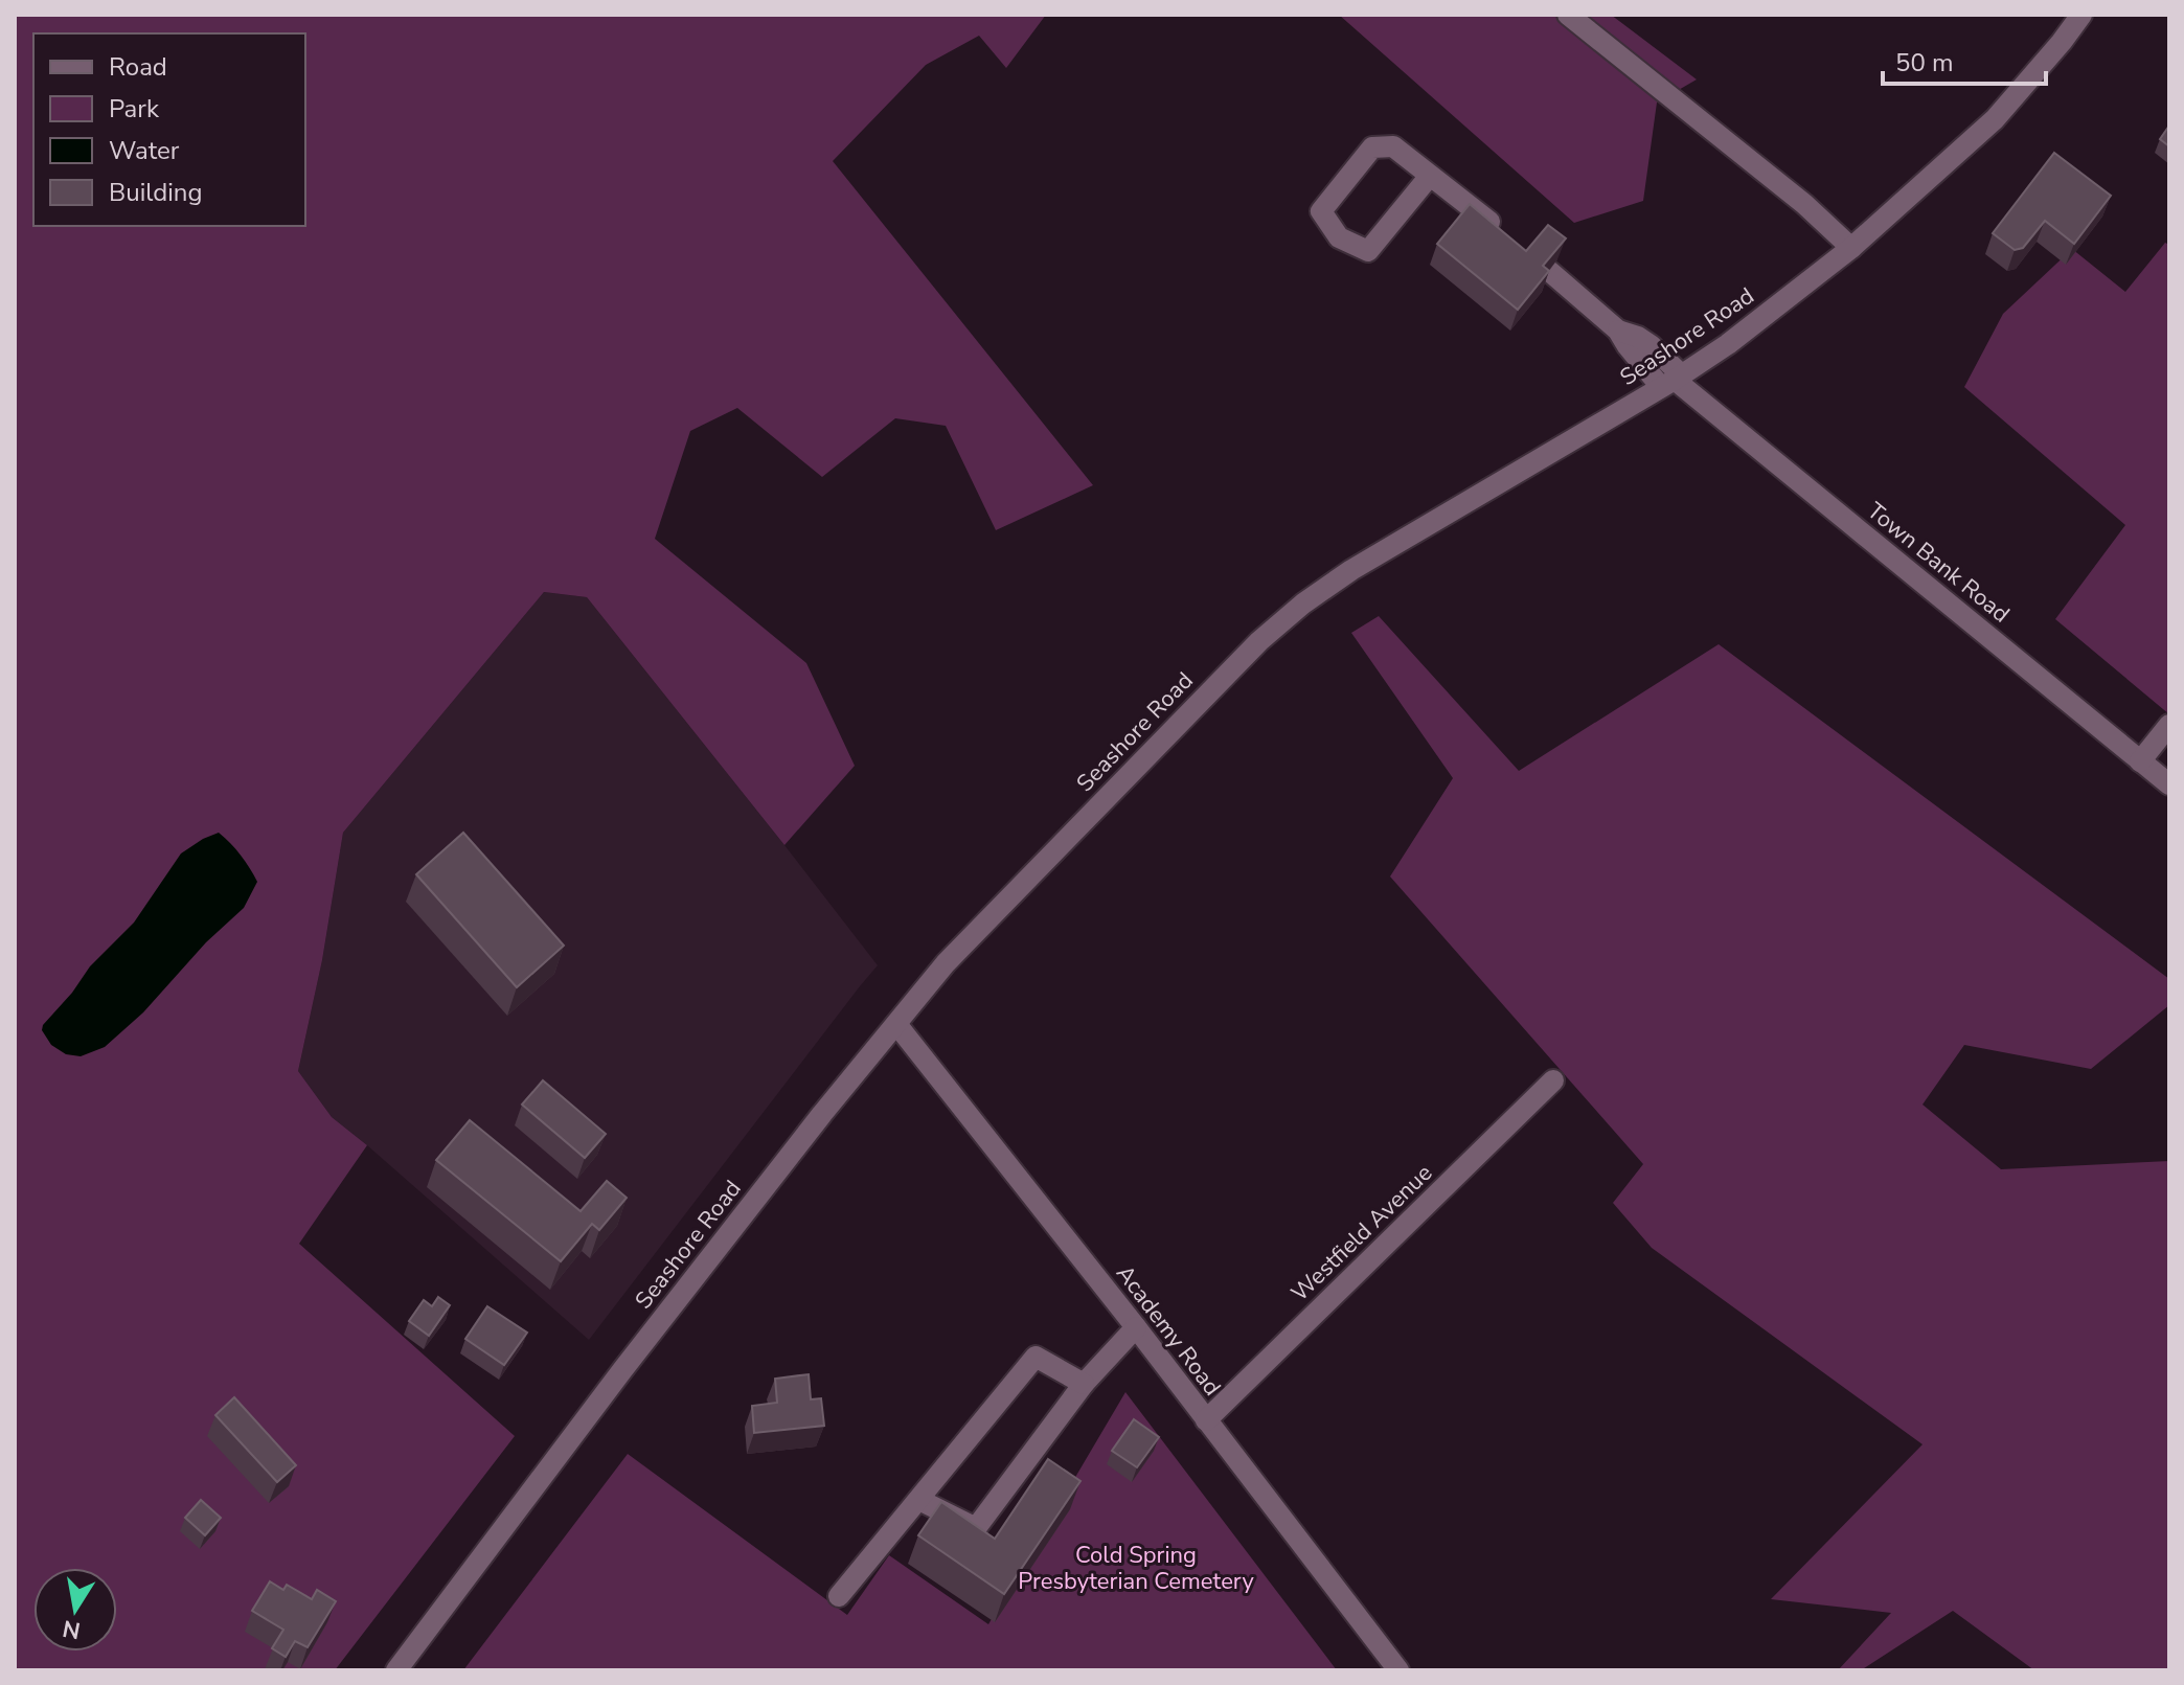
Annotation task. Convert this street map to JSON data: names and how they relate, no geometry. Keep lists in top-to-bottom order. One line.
{"streets":{"street":["Seashore Road","Town Bank Road","Westfield Avenue","Academy Road"]},"crossings":[["Seashore Road","Town Bank Road"],["Seashore Road","Academy Road"],["Westfield Avenue","Academy Road"]],"parks":["Cold Spring Presbyterian Cemetery"],"legend":["Road","Park","Water","Building"],"scale_bar":"50 m","north":"bottom"}
